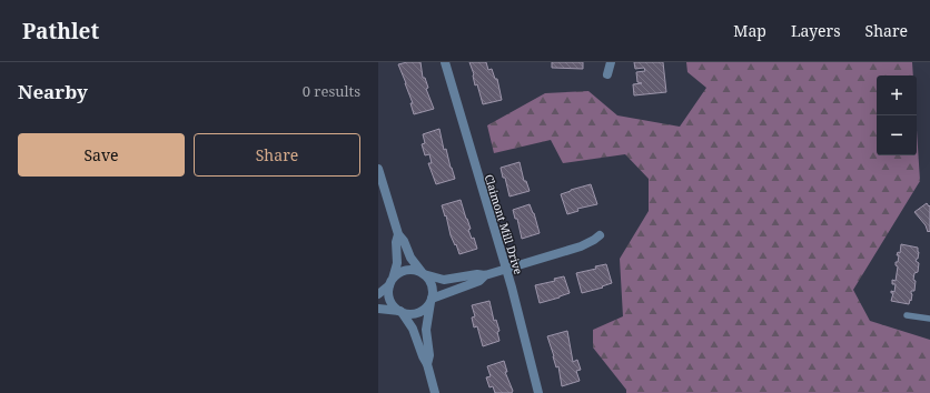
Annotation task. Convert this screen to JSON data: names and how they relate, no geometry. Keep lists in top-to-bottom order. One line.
{"streets":{"street":["Claimont Mill Drive"]},"page":{"header":"Pathlet","nav":["Map","Layers","Share"],"heading":["Nearby","0 results"],"map_buttons":["+","−"],"buttons":["Save","Share"]}}
